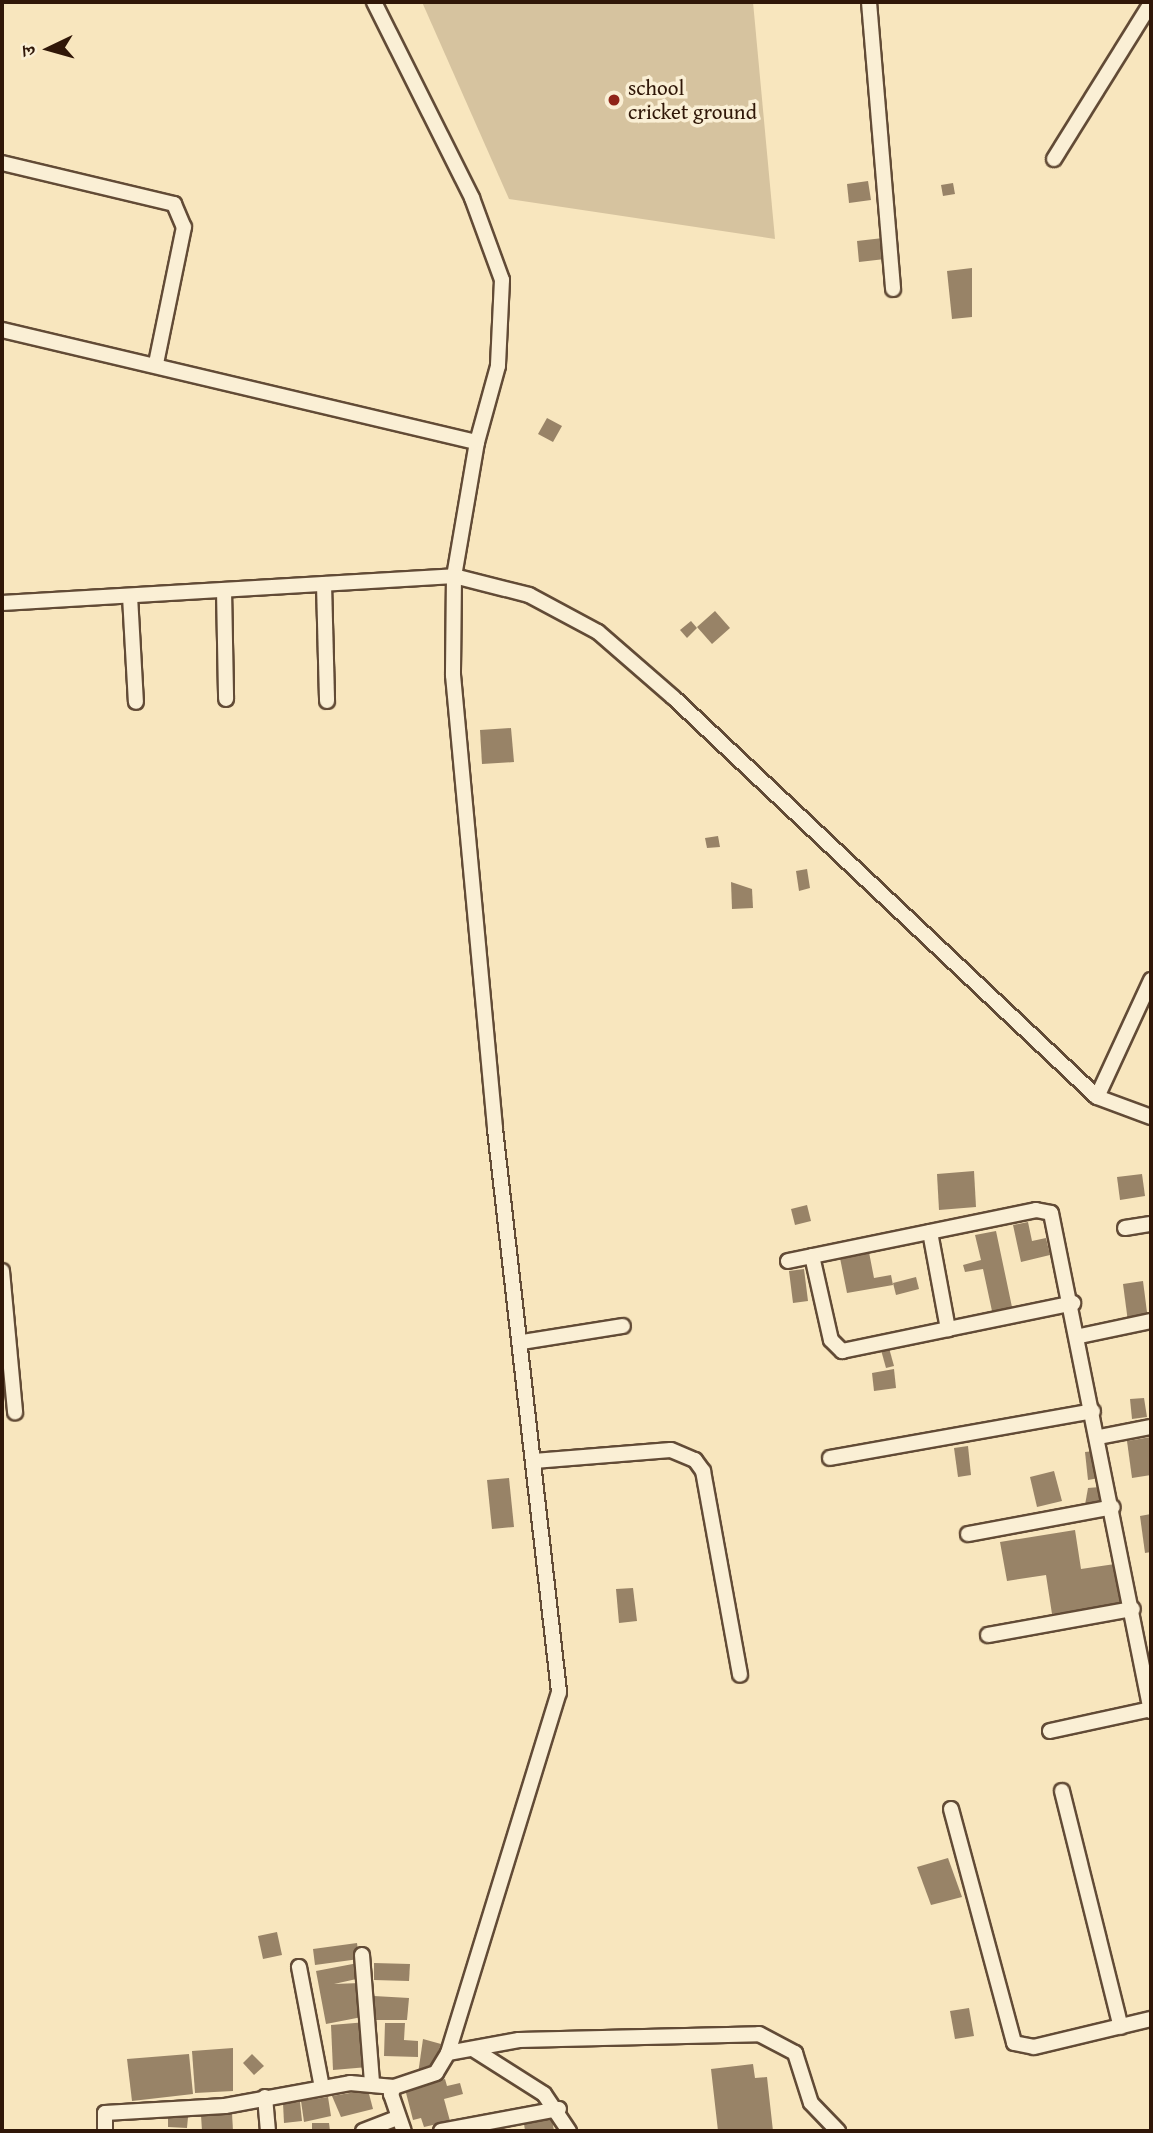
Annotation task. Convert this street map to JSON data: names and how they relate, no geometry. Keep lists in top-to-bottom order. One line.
{"places":["school cricket ground"],"north":"left"}
